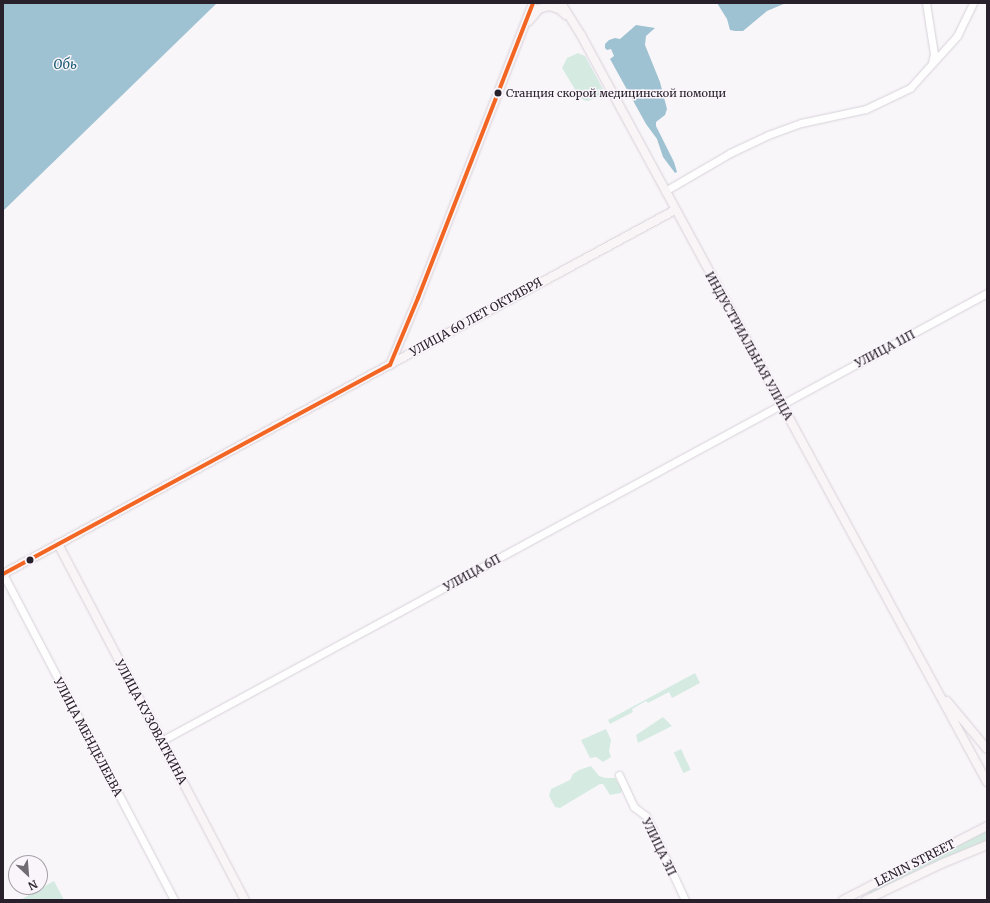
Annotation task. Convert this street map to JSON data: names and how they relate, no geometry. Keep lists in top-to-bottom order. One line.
{"streets":{"main road":["УЛИЦА 60 ЛЕТ ОКТЯБРЯ","ИНДУСТРИАЛЬНАЯ УЛИЦА","УЛИЦА КУЗОВАТКИНА","LENIN STREET"],"street":["УЛИЦА 11П","УЛИЦА 6П","УЛИЦА МЕНДЕЛЕЕВА","УЛИЦА 3П"]},"crossings":[["УЛИЦА 60 ЛЕТ ОКТЯБРЯ","ИНДУСТРИАЛЬНАЯ УЛИЦА"],["УЛИЦА 60 ЛЕТ ОКТЯБРЯ","УЛИЦА КУЗОВАТКИНА"],["УЛИЦА 60 ЛЕТ ОКТЯБРЯ","УЛИЦА МЕНДЕЛЕЕВА"],["ИНДУСТРИАЛЬНАЯ УЛИЦА","УЛИЦА 11П"],["ИНДУСТРИАЛЬНАЯ УЛИЦА","УЛИЦА 6П"],["УЛИЦА 11П","УЛИЦА 6П"],["УЛИЦА 6П","УЛИЦА КУЗОВАТКИНА"]],"water":["Обь"],"places":["Станция скорой медицинской помощи"],"north":"bottom right"}
